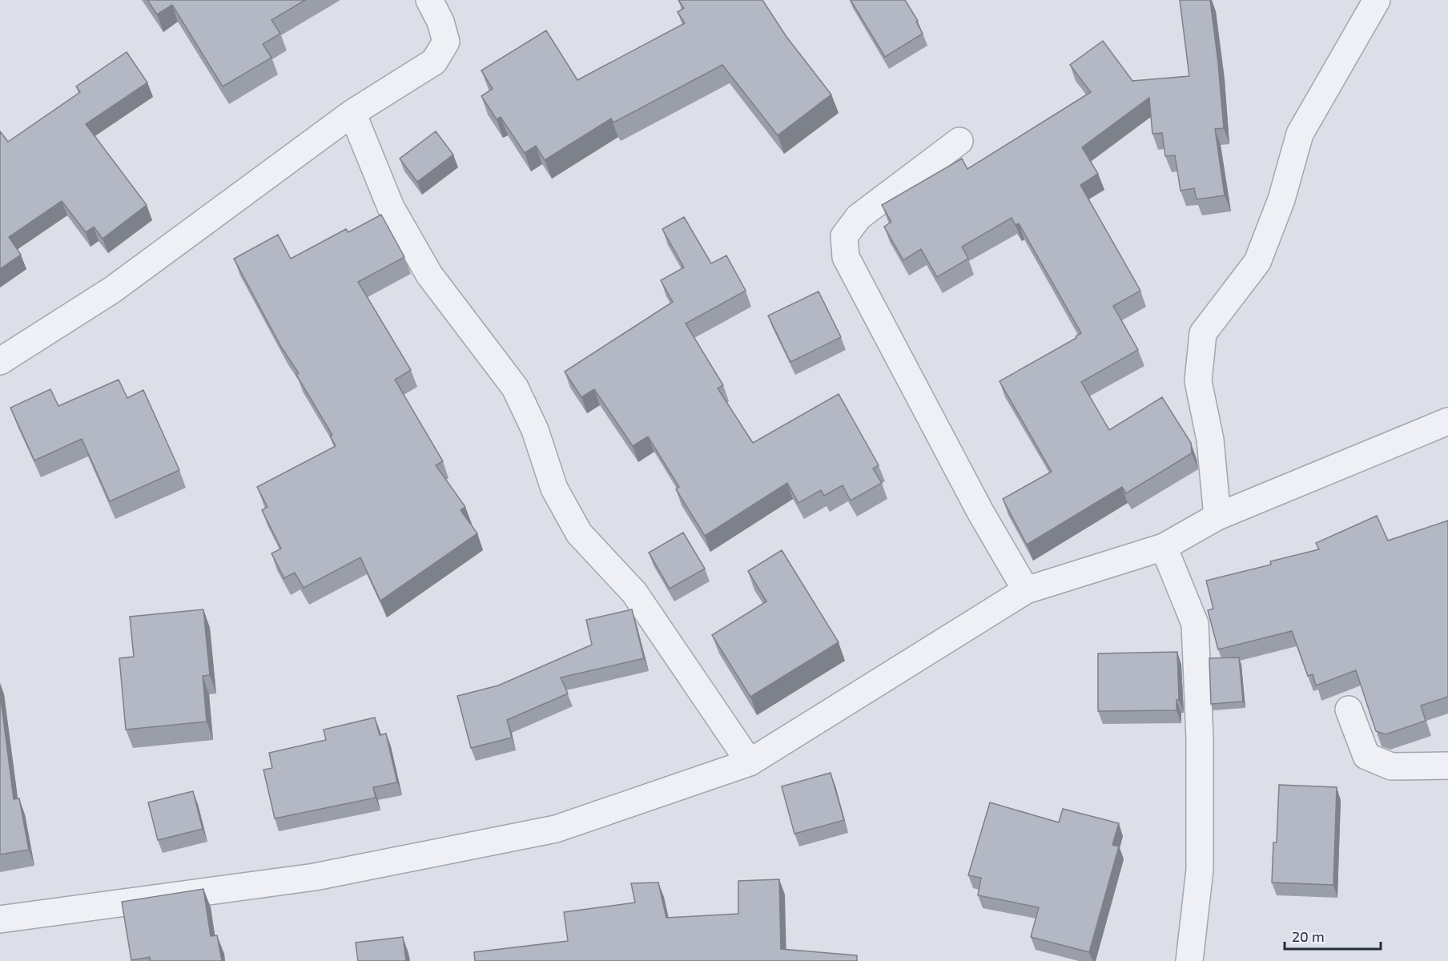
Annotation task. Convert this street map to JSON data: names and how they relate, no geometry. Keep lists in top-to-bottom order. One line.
{"scale_bar":"20 m"}
